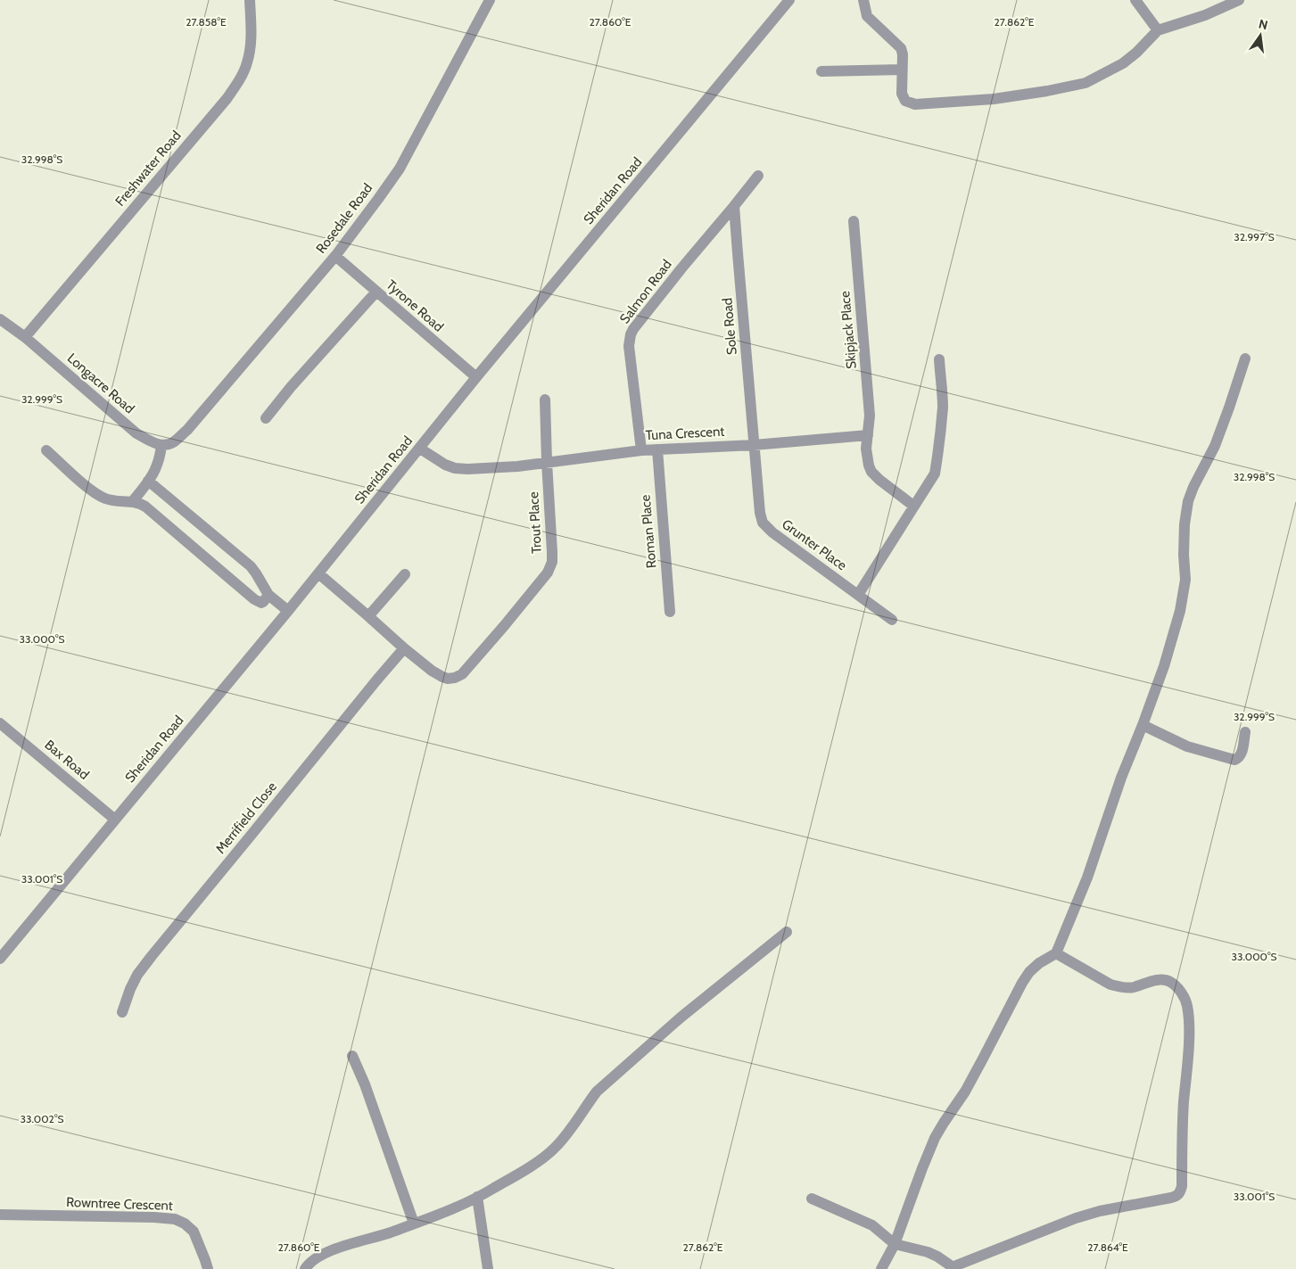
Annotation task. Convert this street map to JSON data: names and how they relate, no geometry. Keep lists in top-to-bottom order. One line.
{"streets":{"street":["Freshwater Road","Sheridan Road","Rosedale Road","Salmon Road","Tyrone Road","Sole Road","Skipjack Place","Longacre Road","Tuna Crescent","Trout Place","Roman Place","Grunter Place","Bax Road","Merrifield Close","Rowntree Crescent"]},"crossings":[["Freshwater Road","Longacre Road"],["Sheridan Road","Tyrone Road"],["Sheridan Road","Tuna Crescent"],["Sheridan Road","Bax Road"],["Rosedale Road","Tyrone Road"],["Rosedale Road","Longacre Road"],["Salmon Road","Sole Road"],["Salmon Road","Tuna Crescent"],["Sole Road","Tuna Crescent"],["Sole Road","Grunter Place"],["Skipjack Place","Tuna Crescent"],["Tuna Crescent","Trout Place"],["Tuna Crescent","Roman Place"],["Tuna Crescent","Grunter Place"],["Trout Place","Merrifield Close"]],"north":"top","coordinates":["27.858°E","27.860°E","27.862°E","32.998°S","32.997°S","32.999°S","33.000°S","33.001°S","33.002°S","27.864°E"]}
